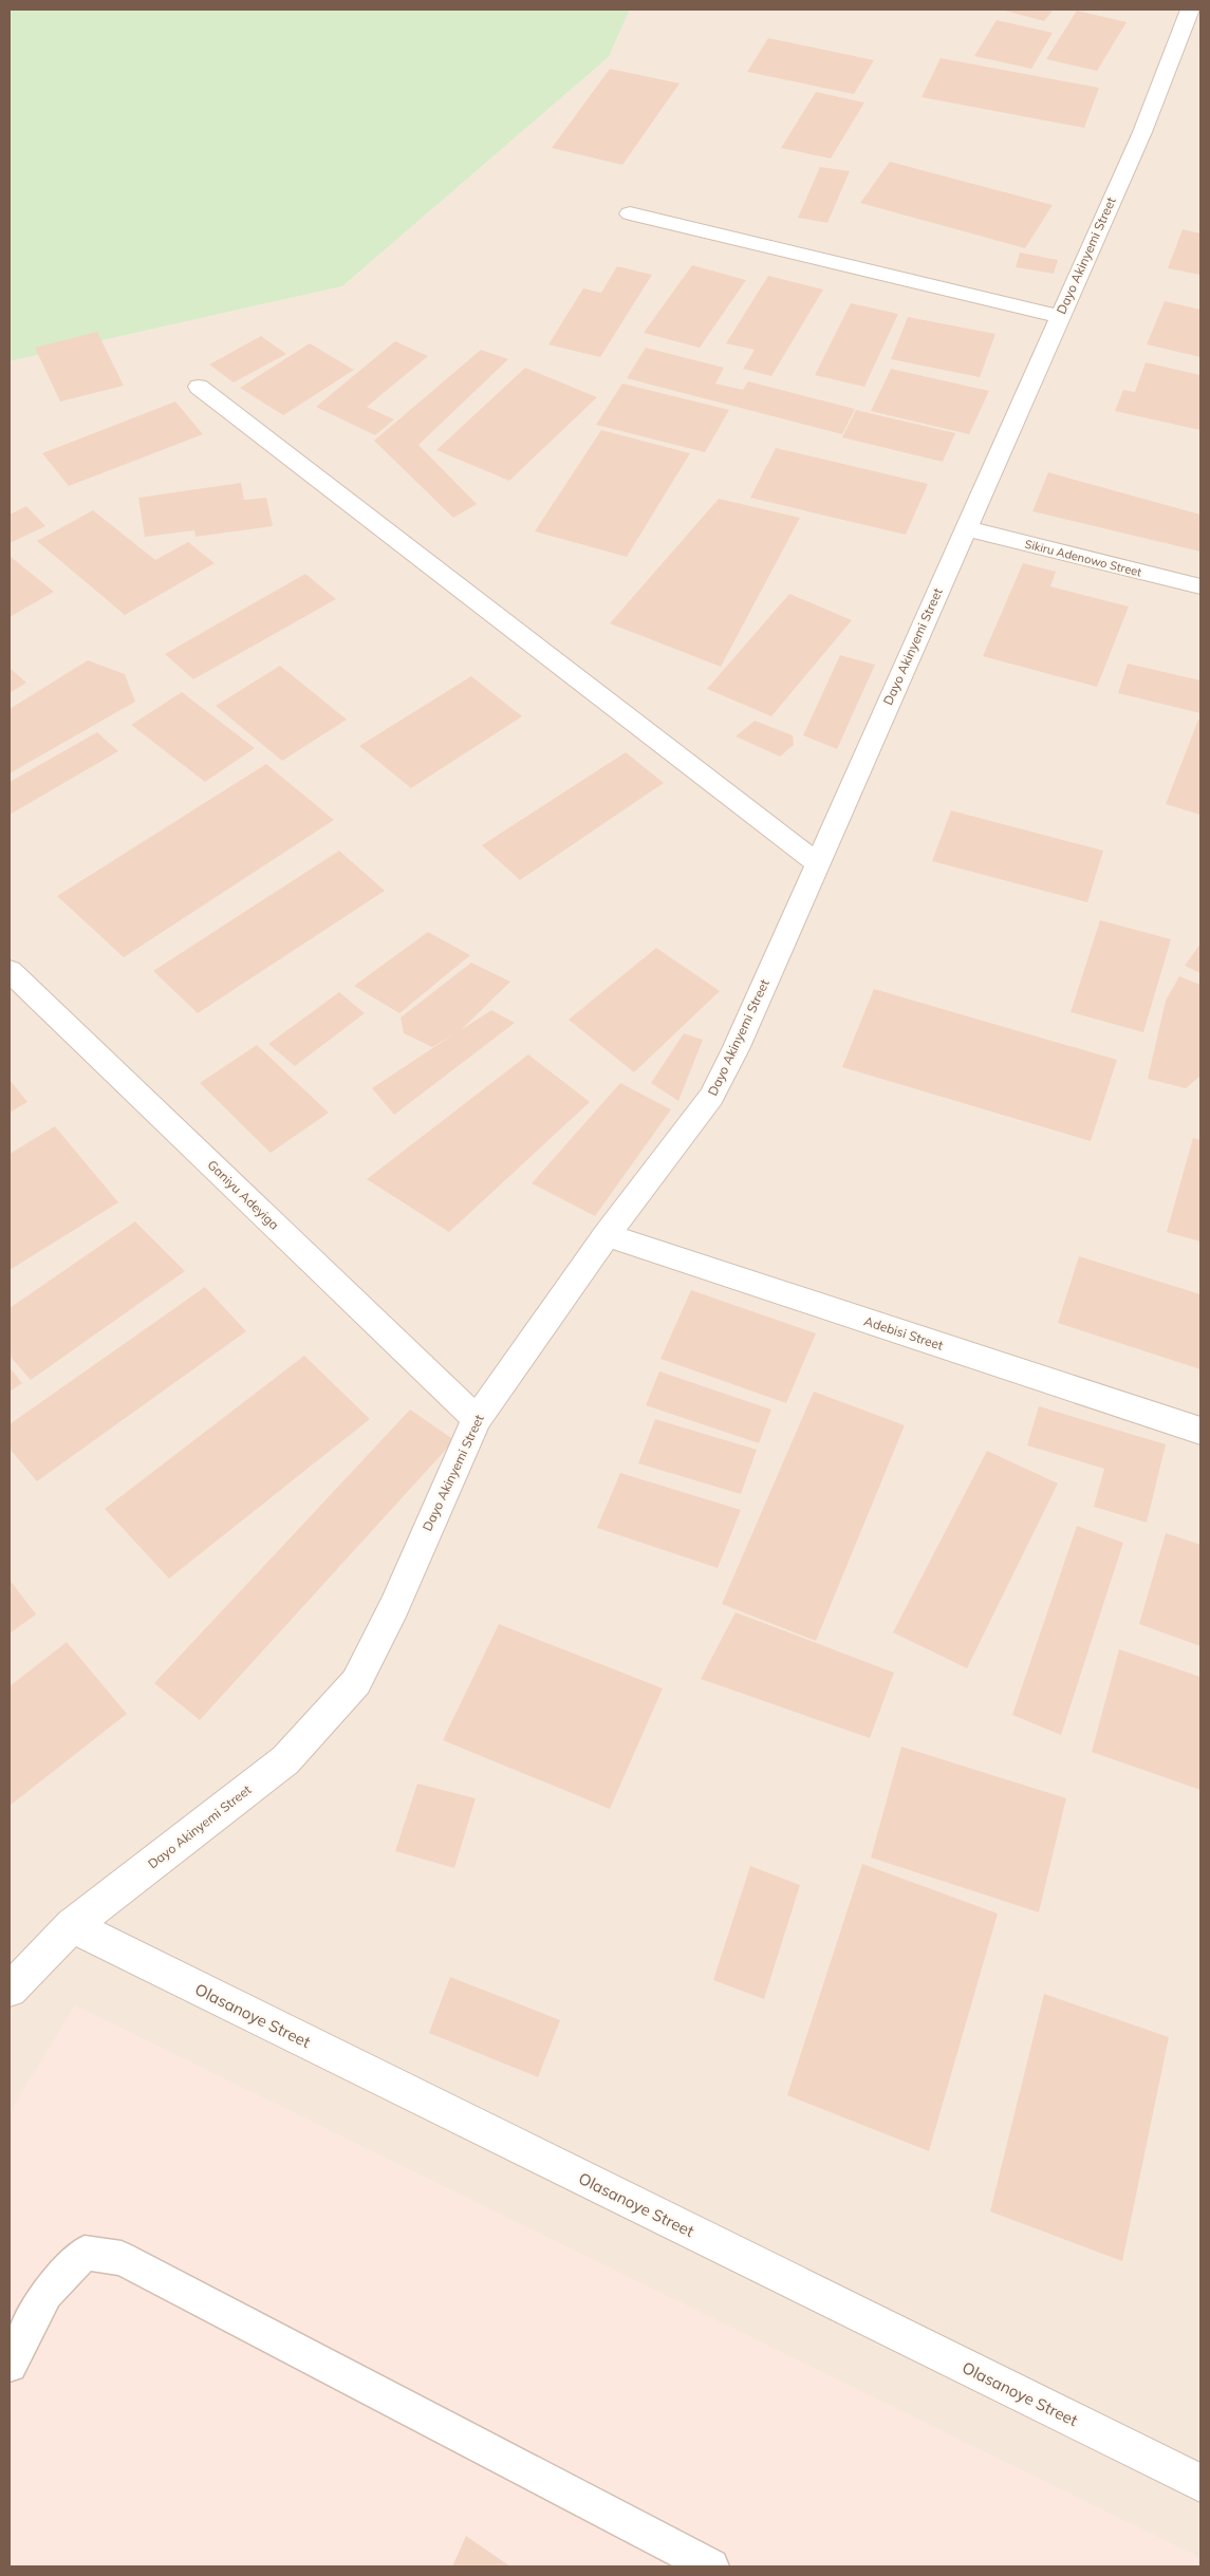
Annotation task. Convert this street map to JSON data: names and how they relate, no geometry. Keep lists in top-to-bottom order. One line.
{"streets":{"street":["Dayo Akinyemi Street","Sikiru Adenowo Street","Ganiyu Adeyiga","Adebisi Street","Olasanoye Street"]},"crossings":[["Dayo Akinyemi Street","Sikiru Adenowo Street"],["Dayo Akinyemi Street","Ganiyu Adeyiga"],["Dayo Akinyemi Street","Adebisi Street"],["Dayo Akinyemi Street","Olasanoye Street"]]}
